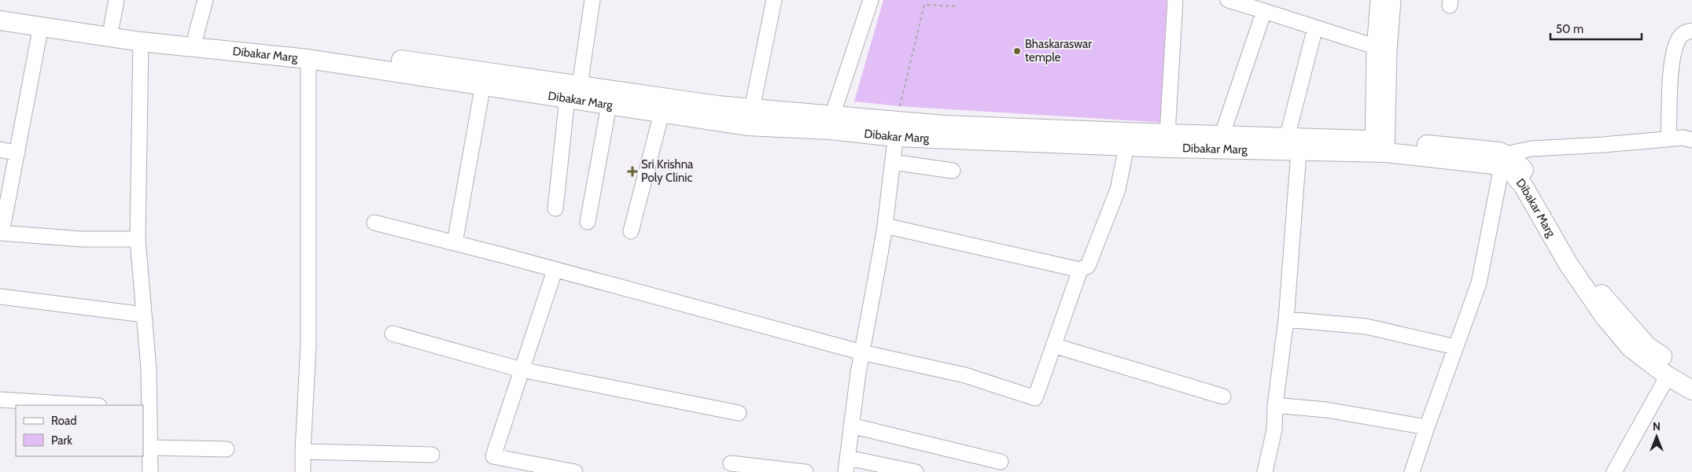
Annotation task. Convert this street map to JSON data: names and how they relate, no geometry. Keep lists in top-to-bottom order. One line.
{"streets":{"main road":["Dibakar Marg"]},"places":{"other":["Bhaskaraswar temple"],"health":["Sri Krishna Poly Clinic"]},"legend":["Road","Park"],"scale_bar":"50 m","north":"top"}
